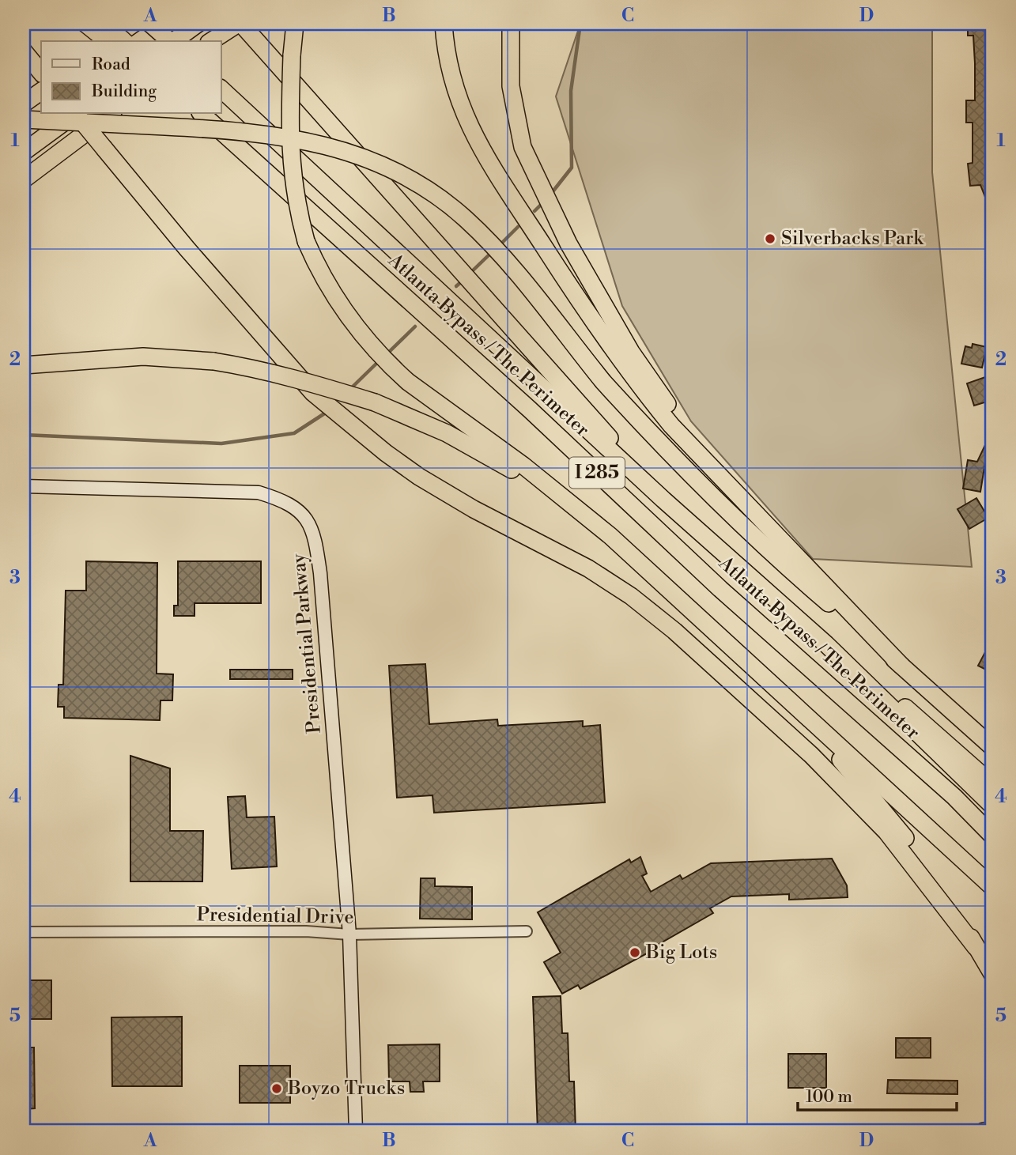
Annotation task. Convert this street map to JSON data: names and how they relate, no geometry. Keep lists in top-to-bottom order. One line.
{"streets":{"highway":["Atlanta Bypass / The Perimeter","I 285"],"street":["Presidential Parkway","Presidential Drive"]},"crossings":[["Presidential Parkway","Presidential Drive"]],"places":["Silverbacks Park","Big Lots","Boyzo Trucks"],"legend":["Road","Building"],"scale_bar":"100 m","grid":{"columns":["A","B","C","D"],"rows":["1","2","3","4","5"]}}
